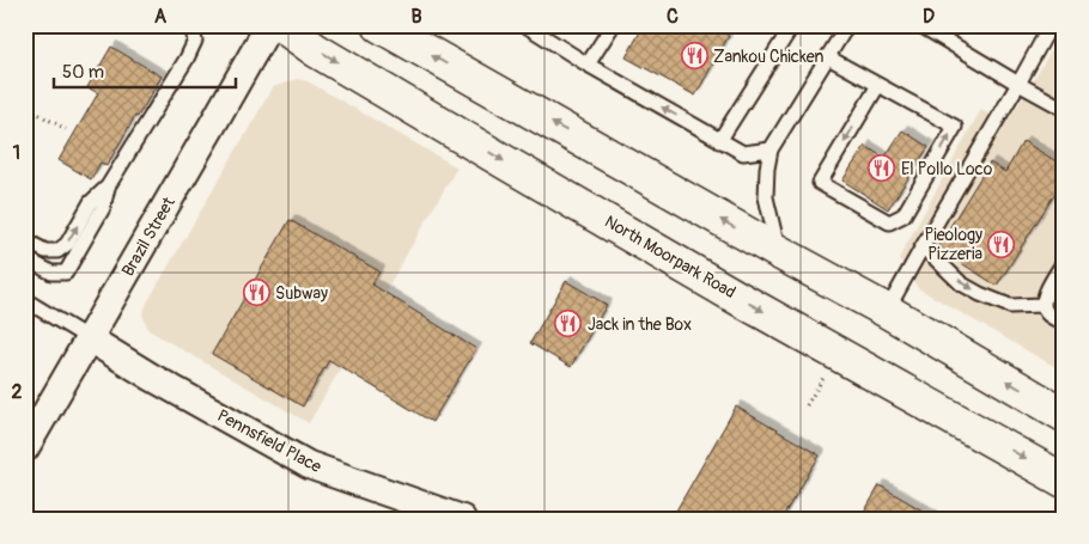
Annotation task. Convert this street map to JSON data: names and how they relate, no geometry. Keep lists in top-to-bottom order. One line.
{"streets":{"main road":["North Moorpark Road"],"street":["Brazil Street","Pennsfield Place"]},"crossings":[["Brazil Street","Pennsfield Place"]],"places":{"restaurant":["Zankou Chicken","El Pollo Loco","Pieology Pizzeria","Subway","Jack in the Box"]},"scale_bar":"50 m","grid":{"columns":["A","B","C","D"],"rows":["1","2"]}}
